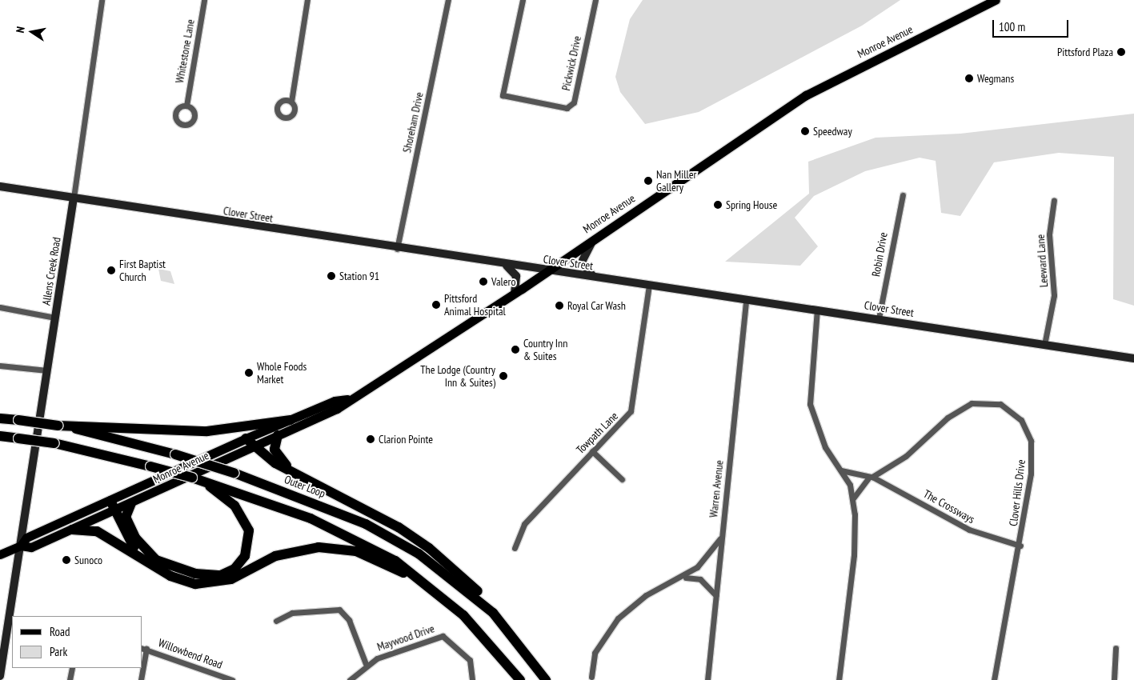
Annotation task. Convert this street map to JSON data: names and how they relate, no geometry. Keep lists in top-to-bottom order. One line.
{"streets":{"highway":["Outer Loop"],"main road":["Monroe Avenue","Clover Street","Allens Creek Road"],"street":["Whitestone Lane","Pickwick Drive","Shoreham Drive","Robin Drive","Leeward Lane","Towpath Lane","Warren Avenue","Clover Hills Drive","The Crossways","Maywood Drive","Willowbend Road"]},"crossings":[["Monroe Avenue","Clover Street"],["Monroe Avenue","Allens Creek Road"],["Shoreham Drive","Clover Street"],["Clover Street","Robin Drive"],["Clover Street","Leeward Lane"],["Clover Street","Allens Creek Road"],["Clover Street","Towpath Lane"],["Clover Street","Warren Avenue"],["Clover Hills Drive","The Crossways"]],"places":["Pittsford Plaza","Wegmans","Speedway","Nan Miller Gallery","Spring House","First Baptist Church","Station 91","Valero","Pittsford Animal Hospital","Royal Car Wash","Country Inn & Suites","Whole Foods Market","The Lodge (Country Inn & Suites)","Clarion Pointe","Sunoco"],"legend":["Road","Park"],"scale_bar":"100 m","north":"left"}
